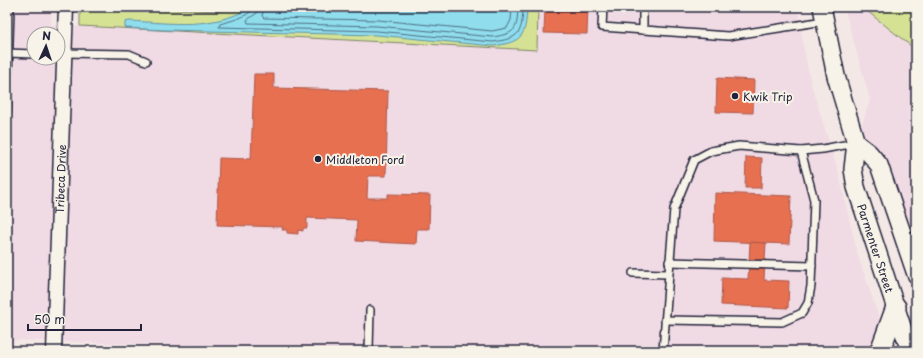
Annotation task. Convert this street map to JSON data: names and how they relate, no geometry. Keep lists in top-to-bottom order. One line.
{"streets":{"street":["Tribeca Drive","Parmenter Street"]},"places":["Kwik Trip","Middleton Ford"],"scale_bar":"50 m","north":"top"}
